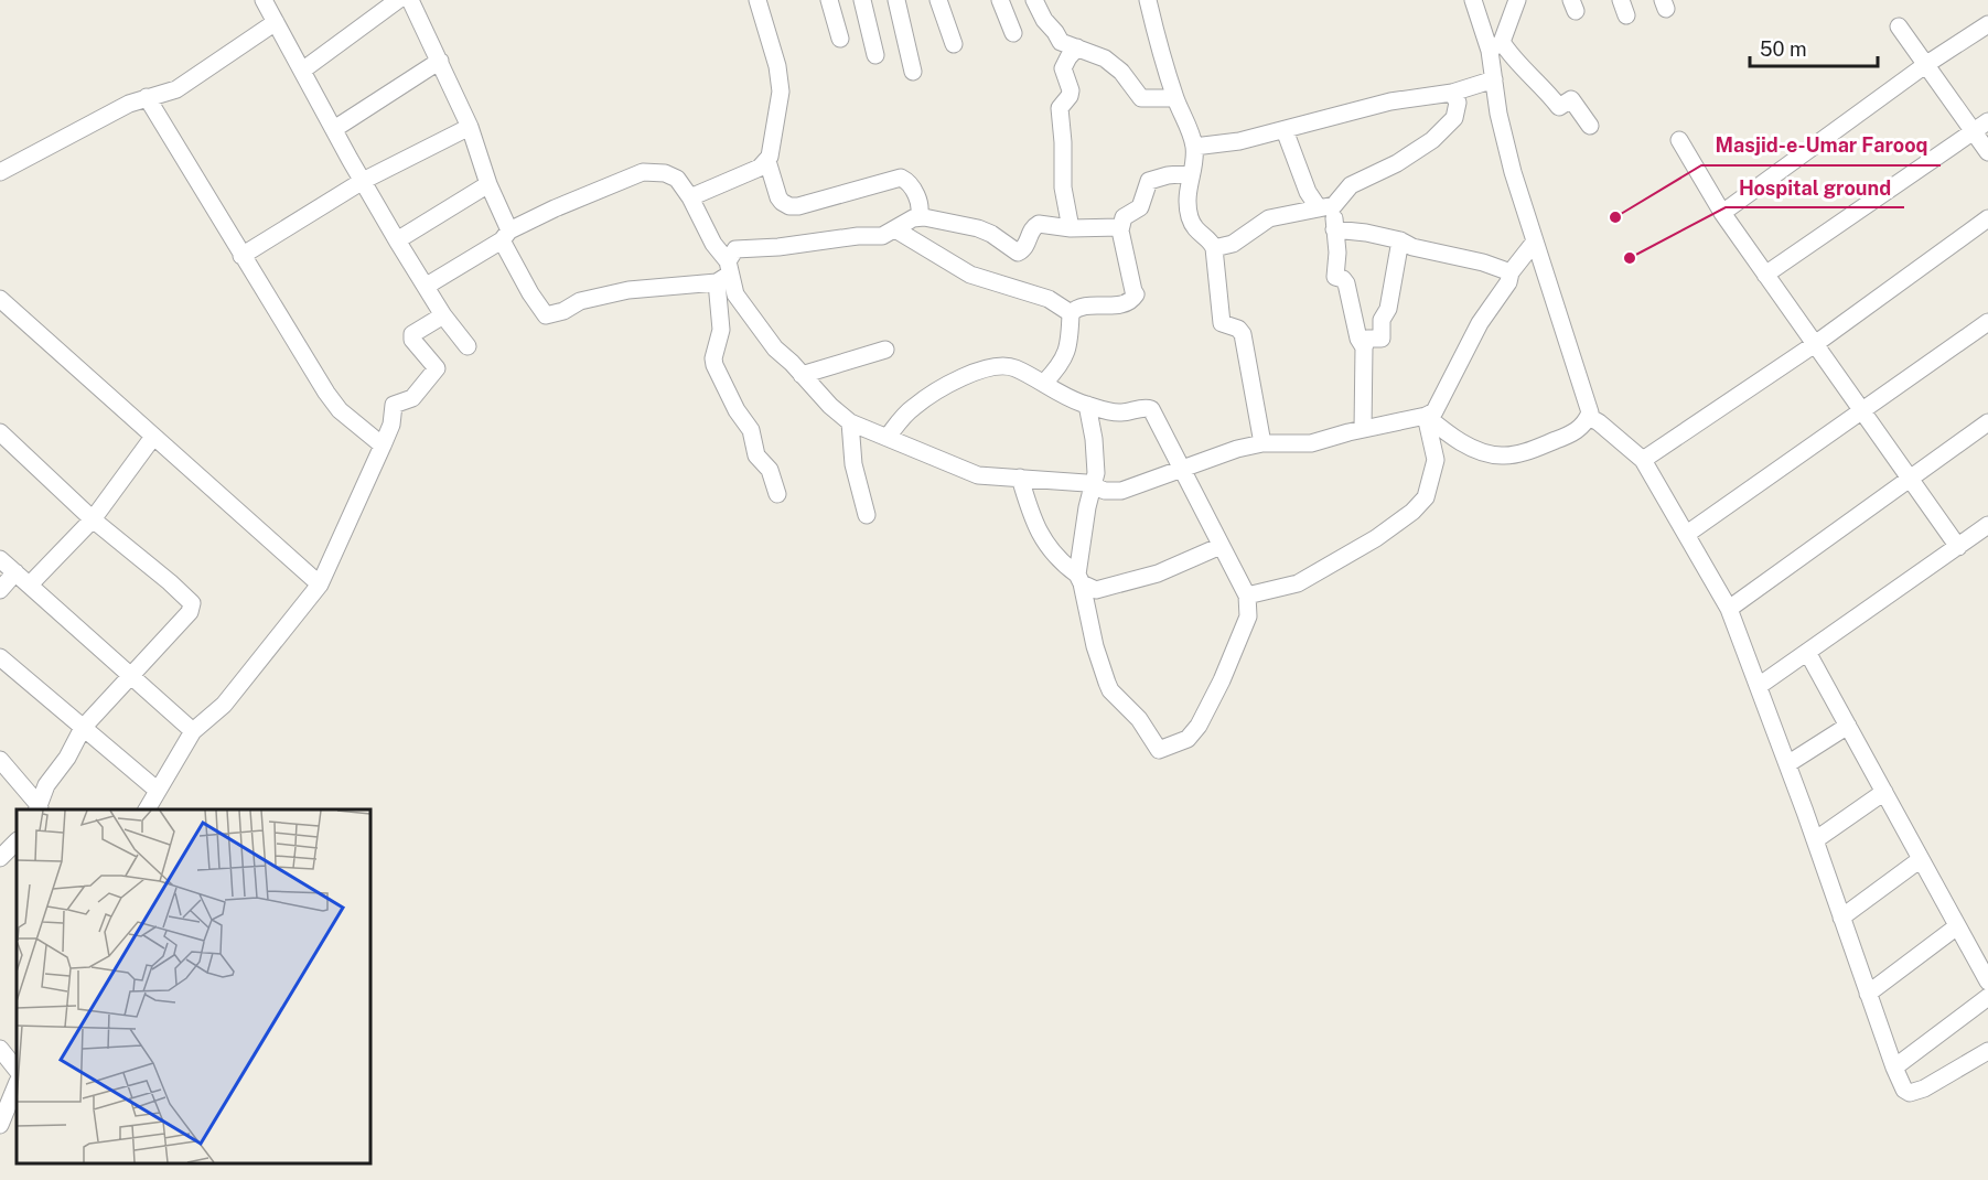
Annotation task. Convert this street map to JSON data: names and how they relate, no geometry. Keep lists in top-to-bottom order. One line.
{"places":["Masjid-e-Umar Farooq","Hospital ground"],"scale_bar":"50 m"}
